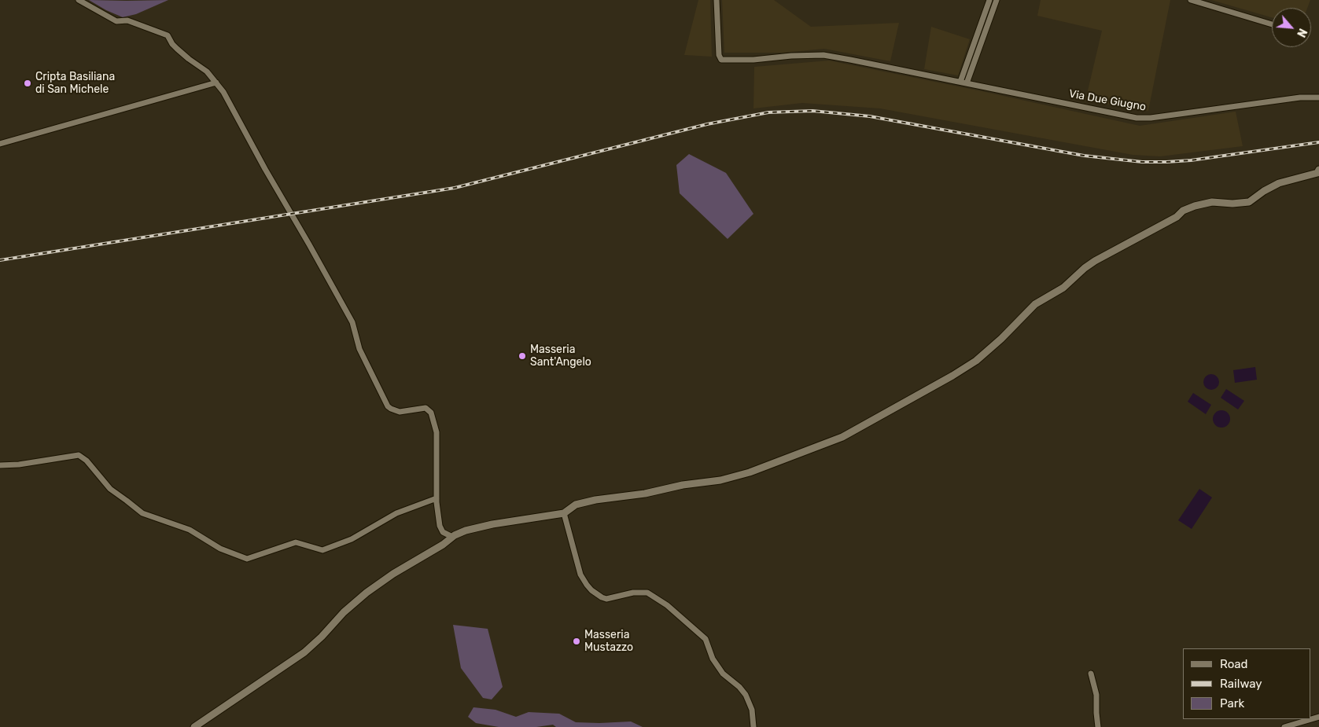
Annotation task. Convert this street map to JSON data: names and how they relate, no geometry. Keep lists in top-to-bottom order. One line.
{"streets":{"street":["Via Due Giugno"]},"places":["Cripta Basiliana di San Michele","Masseria Sant'Angelo","Masseria Mustazzo"],"legend":["Road","Railway","Park"],"north":"bottom right"}
